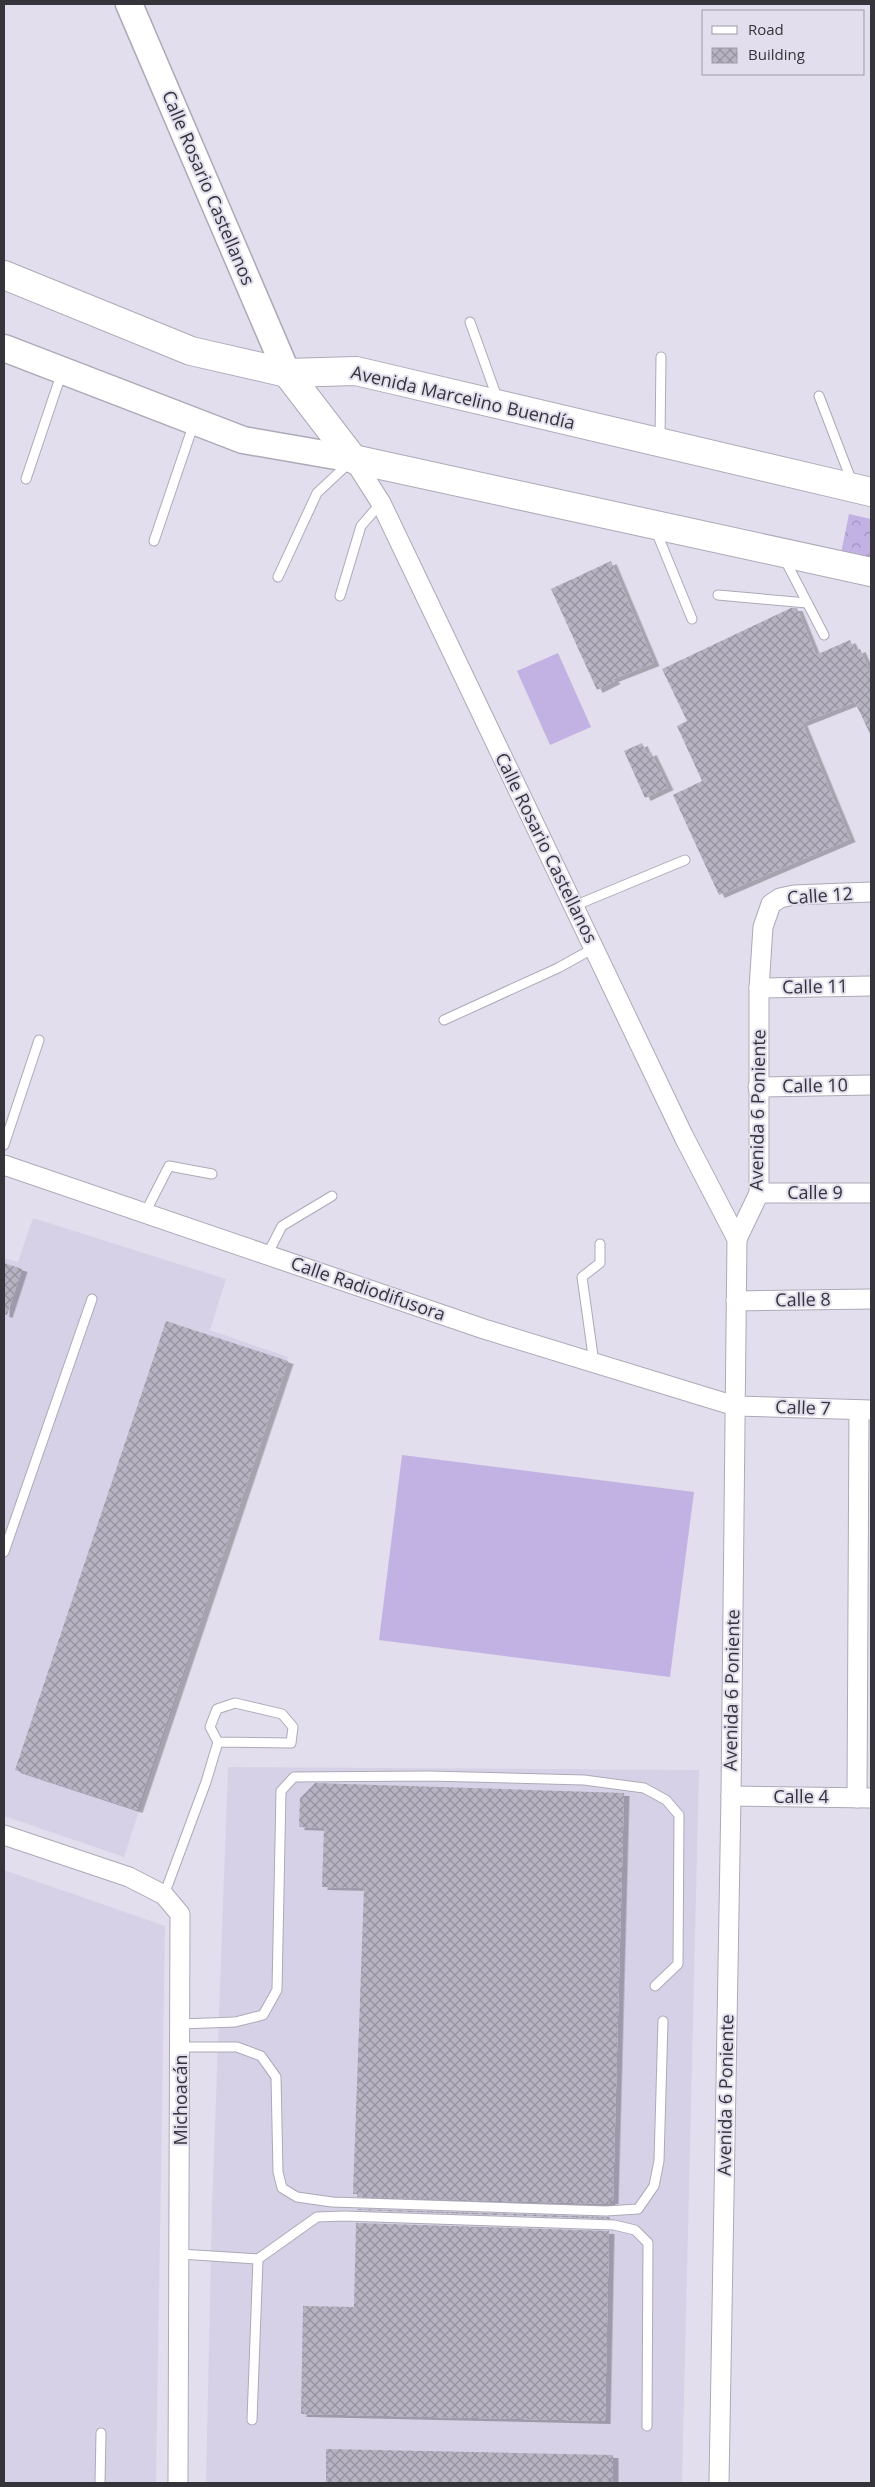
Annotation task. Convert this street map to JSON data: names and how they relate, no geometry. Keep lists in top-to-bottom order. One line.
{"streets":{"main road":["Avenida Marcelino Buendía"],"street":["Calle Rosario Castellanos","Calle 12","Calle 11","Calle 10","Avenida 6 Poniente","Calle 9","Calle Radiodifusora","Calle 8","Calle 7","Calle 4","Michoacán"]},"crossings":[["Calle Rosario Castellanos","Avenida Marcelino Buendía"],["Calle Rosario Castellanos","Avenida 6 Poniente"],["Calle 12","Avenida 6 Poniente"],["Calle 11","Avenida 6 Poniente"],["Calle 10","Avenida 6 Poniente"],["Avenida 6 Poniente","Calle 9"],["Avenida 6 Poniente","Calle Radiodifusora"],["Avenida 6 Poniente","Calle 8"],["Avenida 6 Poniente","Calle 7"],["Avenida 6 Poniente","Calle 4"],["Calle Radiodifusora","Calle 7"]],"legend":["Road","Building"]}
